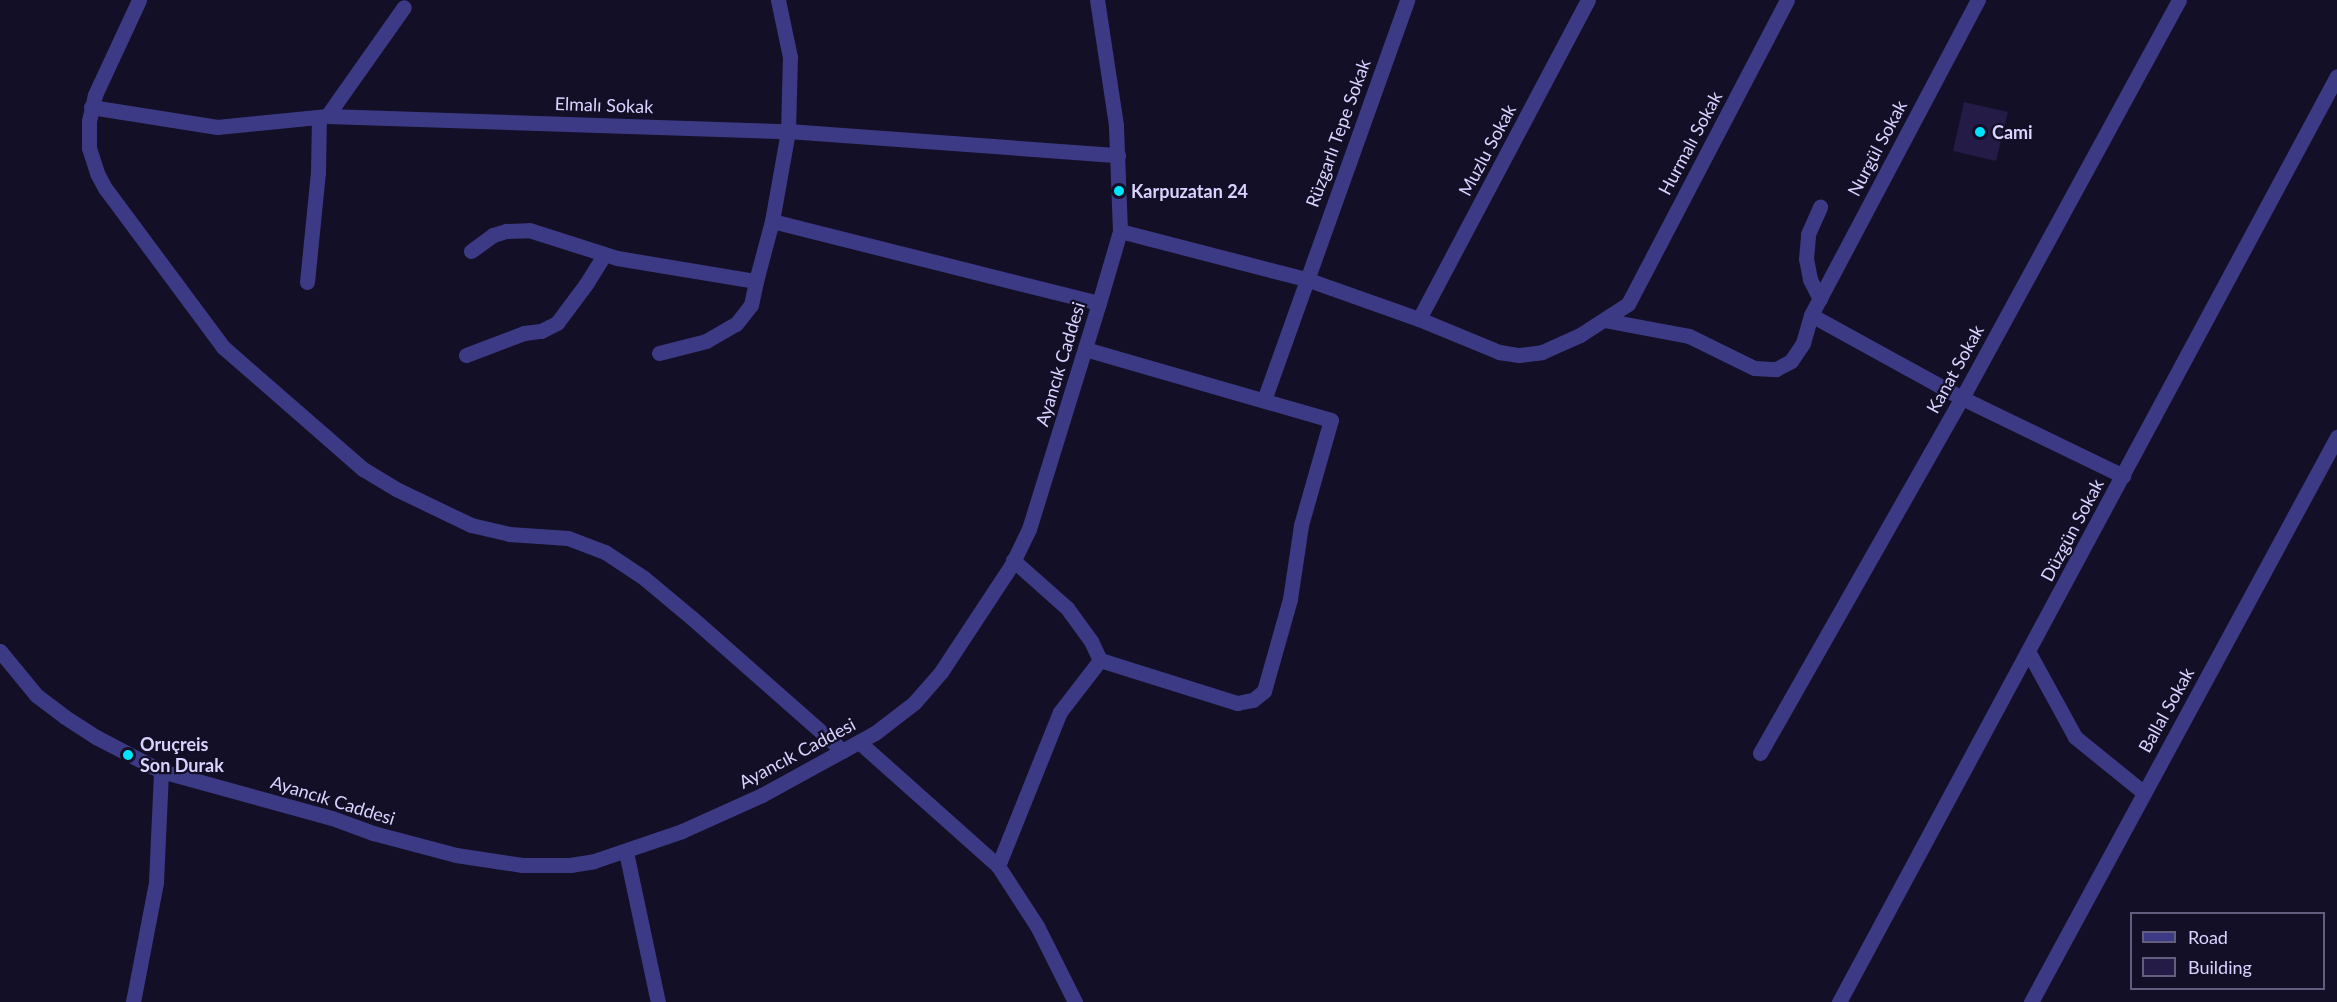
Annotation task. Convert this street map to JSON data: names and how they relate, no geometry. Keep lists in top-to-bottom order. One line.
{"streets":{"street":["Elmalı Sokak","Rüzgarlı Tepe Sokak","Hurmalı Sokak","Nurgül Sokak","Muzlu Sokak","Ayancık Caddesi","Kanat Sokak","Düzgün Sokak","Ballal Sokak"]},"crossings":[["Elmalı Sokak","Ayancık Caddesi"],["Hurmalı Sokak","Nurgül Sokak"]],"places":["Cami","Karpuzatan 24","Oruçreis Son Durak"],"legend":["Road","Building"]}
